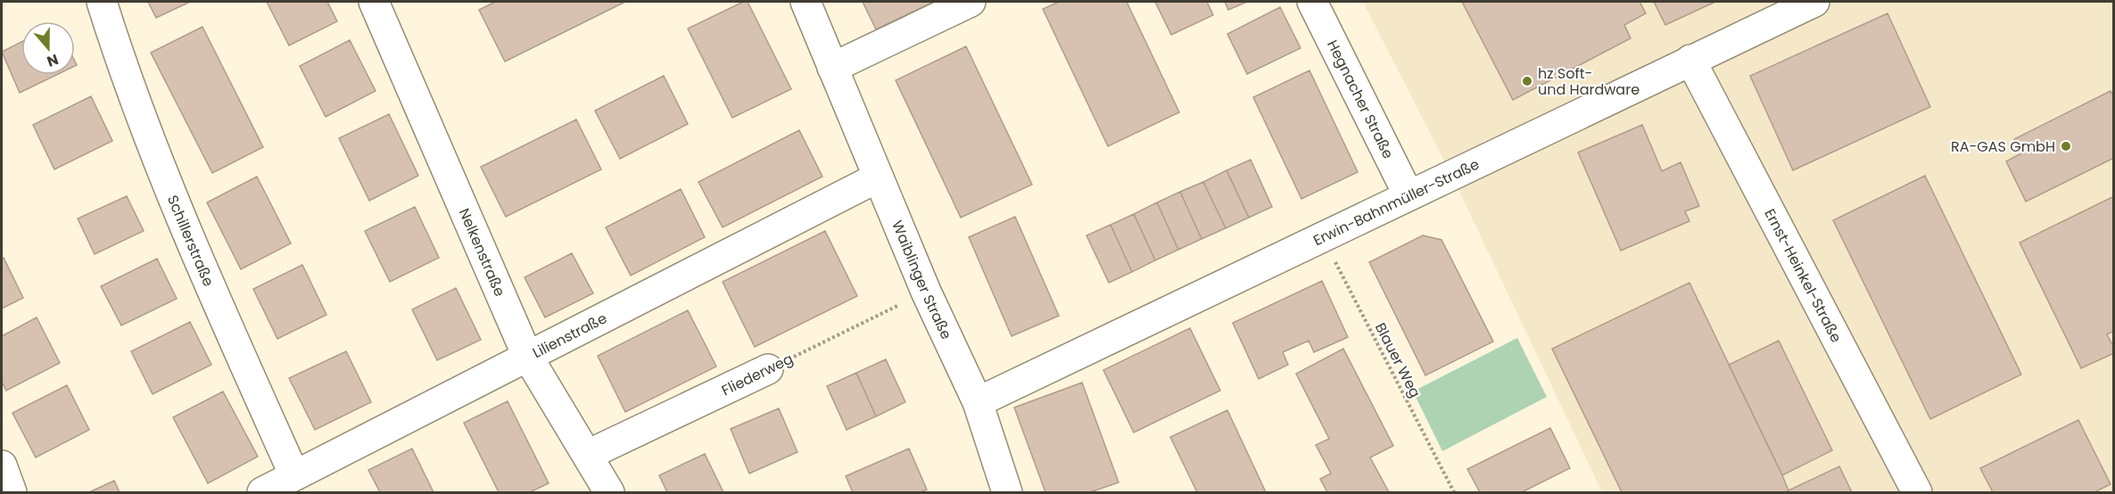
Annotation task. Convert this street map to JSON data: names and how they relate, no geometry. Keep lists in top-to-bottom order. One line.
{"streets":{"street":["Hegnacher Straße","Erwin-Bahnmüller-Straße","Schillerstraße","Nelkenstraße","Ernst-Heinkel-Straße","Waiblinger Straße","Lilienstraße","Fliederweg"],"path":["Blauer Weg"]},"crossings":[["Hegnacher Straße","Erwin-Bahnmüller-Straße"],["Erwin-Bahnmüller-Straße","Ernst-Heinkel-Straße"],["Erwin-Bahnmüller-Straße","Waiblinger Straße"],["Erwin-Bahnmüller-Straße","Blauer Weg"],["Schillerstraße","Lilienstraße"],["Nelkenstraße","Lilienstraße"],["Nelkenstraße","Fliederweg"],["Waiblinger Straße","Lilienstraße"],["Waiblinger Straße","Fliederweg"]],"places":["hz Soft- und Hardware","RA-GAS GmbH"],"north":"bottom"}
